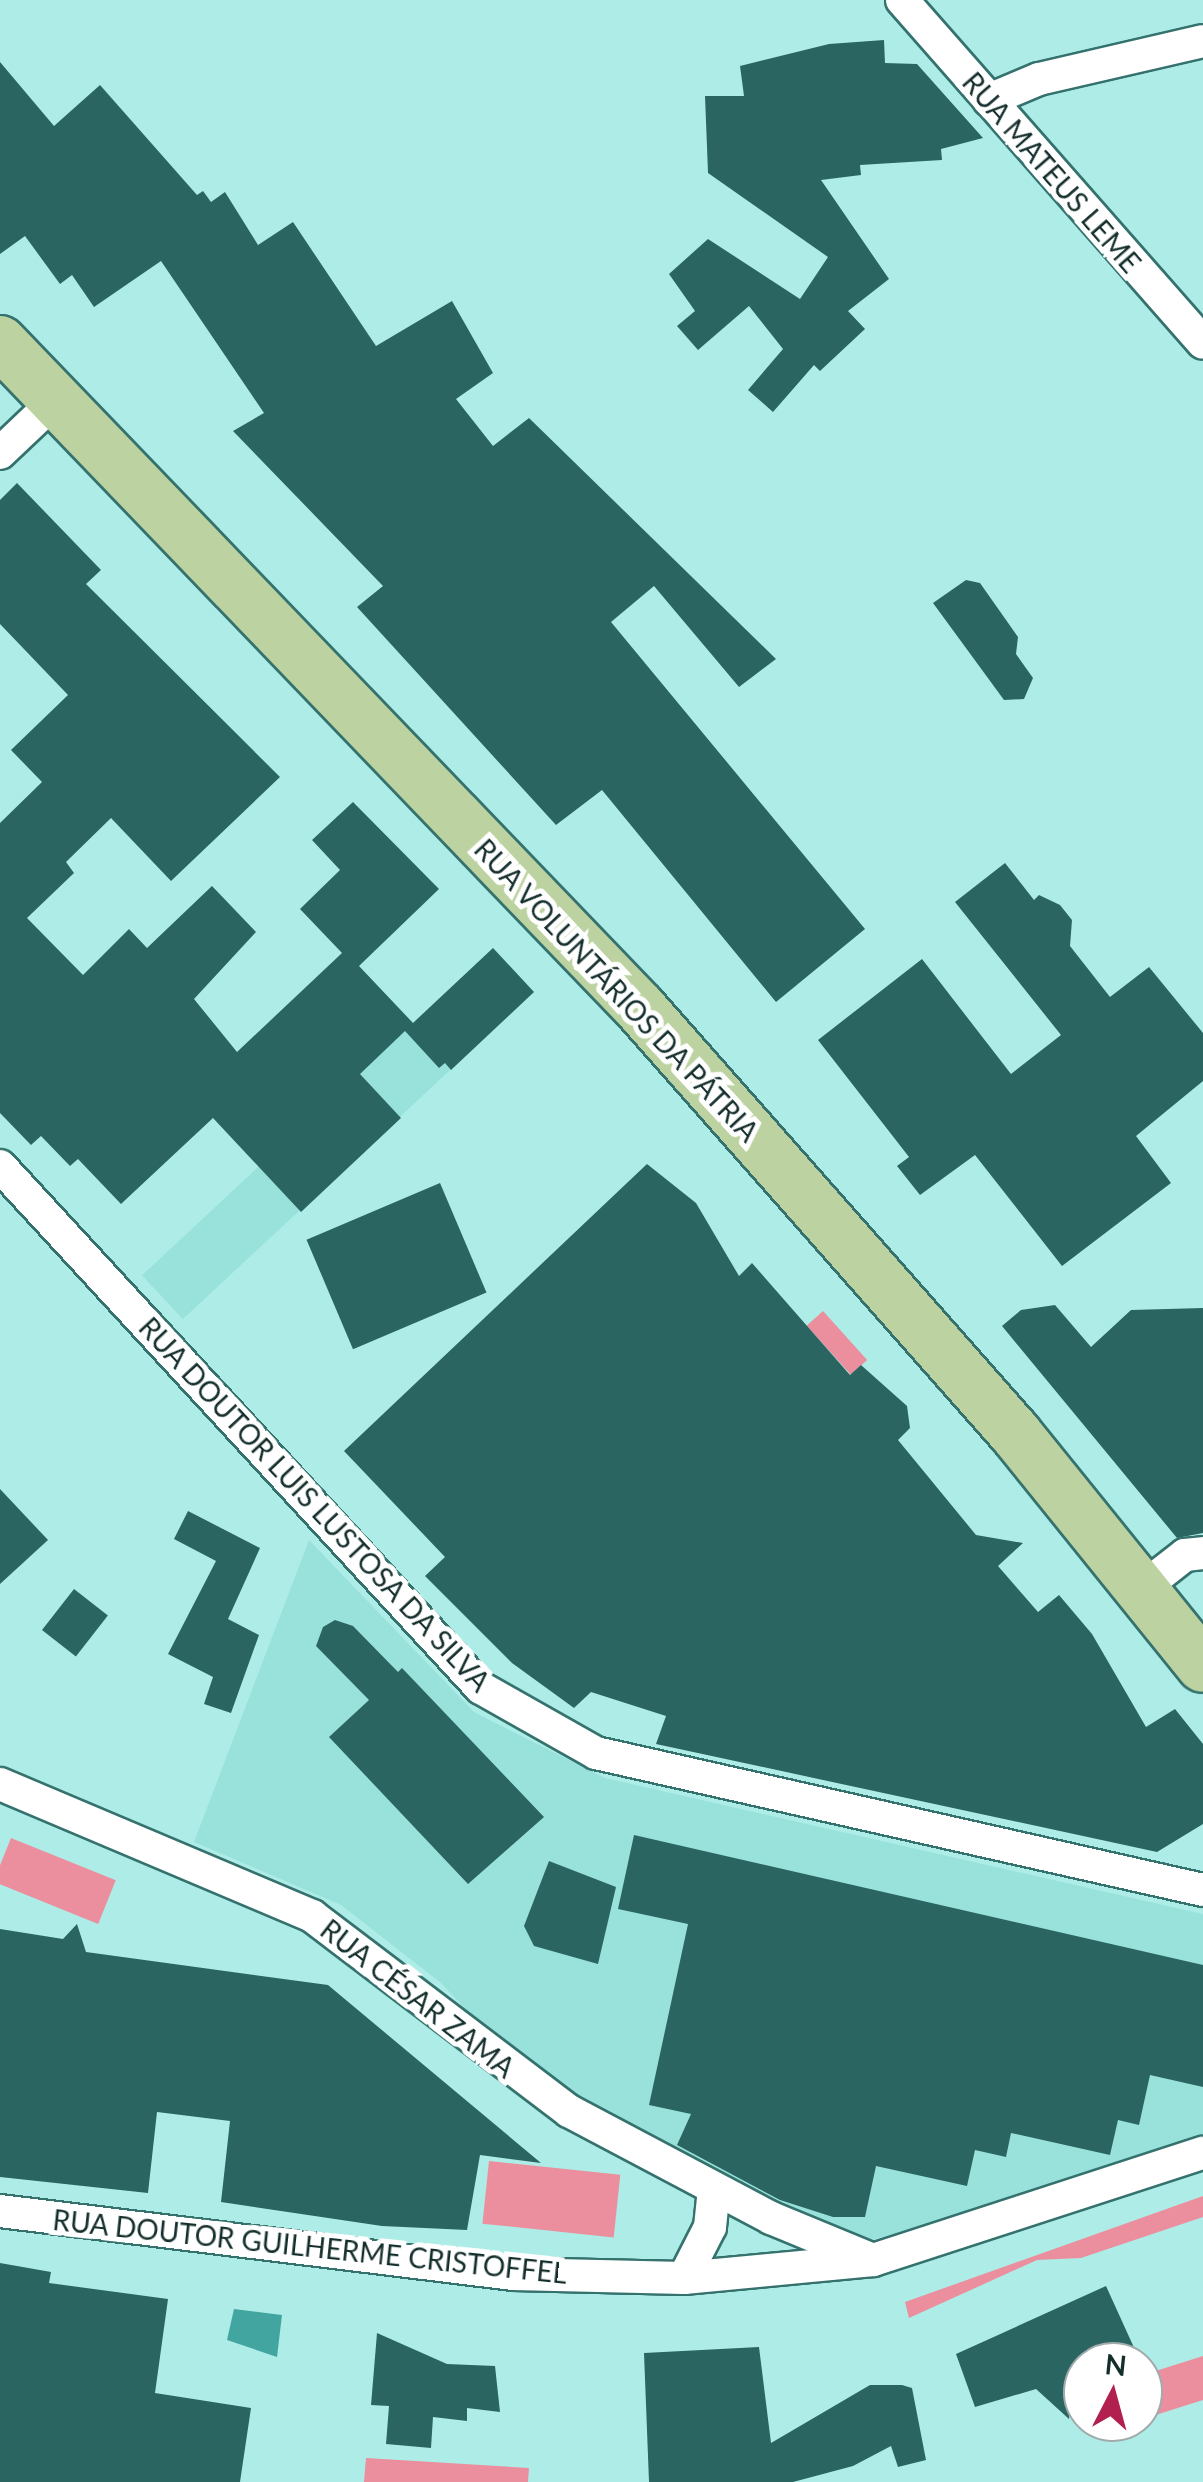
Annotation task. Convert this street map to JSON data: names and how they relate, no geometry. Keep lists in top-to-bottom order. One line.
{"streets":{"main road":["RUA VOLUNTÁRIOS DA PÁTRIA"],"street":["RUA MATEUS LEME","RUA DOUTOR LUIS LUSTOSA DA SILVA","RUA CÉSAR ZAMA","RUA DOUTOR GUILHERME CRISTOFFEL"]},"crossings":[["RUA CÉSAR ZAMA","RUA DOUTOR GUILHERME CRISTOFFEL"]],"north":"top"}
